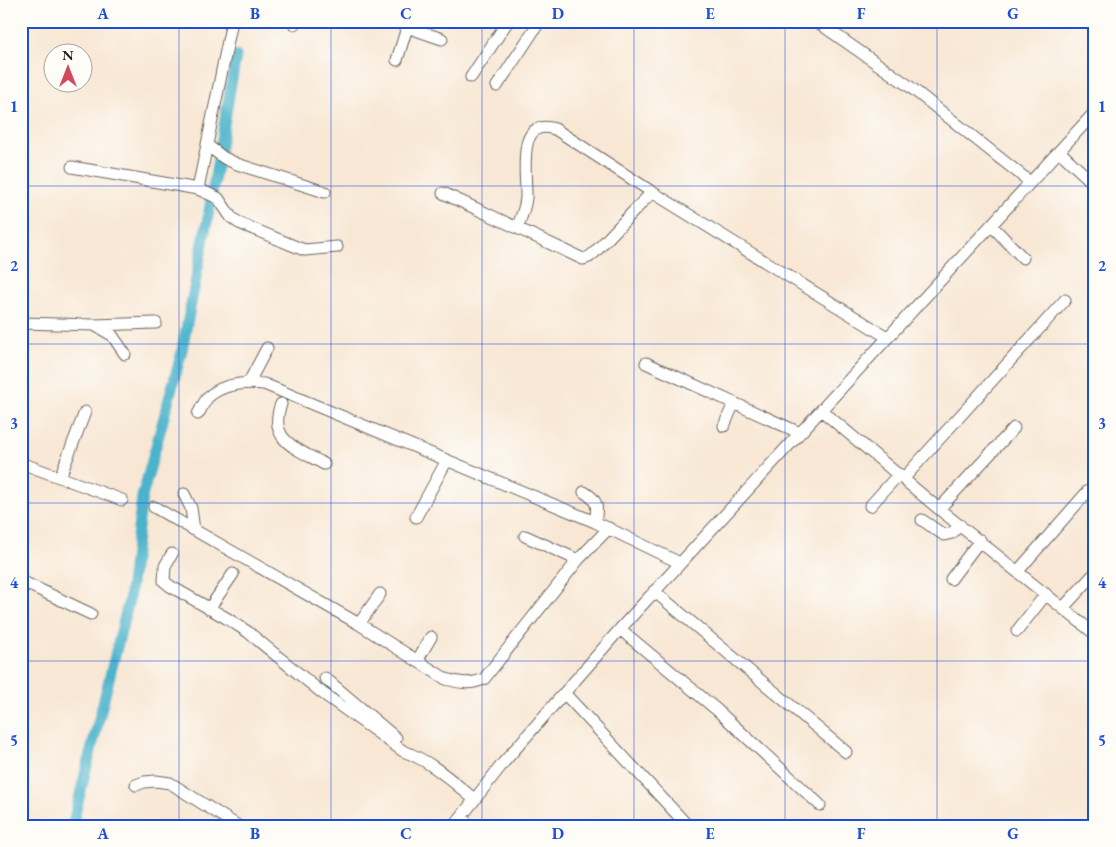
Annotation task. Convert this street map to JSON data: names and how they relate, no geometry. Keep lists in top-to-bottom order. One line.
{"north":"top","grid":{"columns":["A","B","C","D","E","F","G"],"rows":["1","2","3","4","5"]}}
